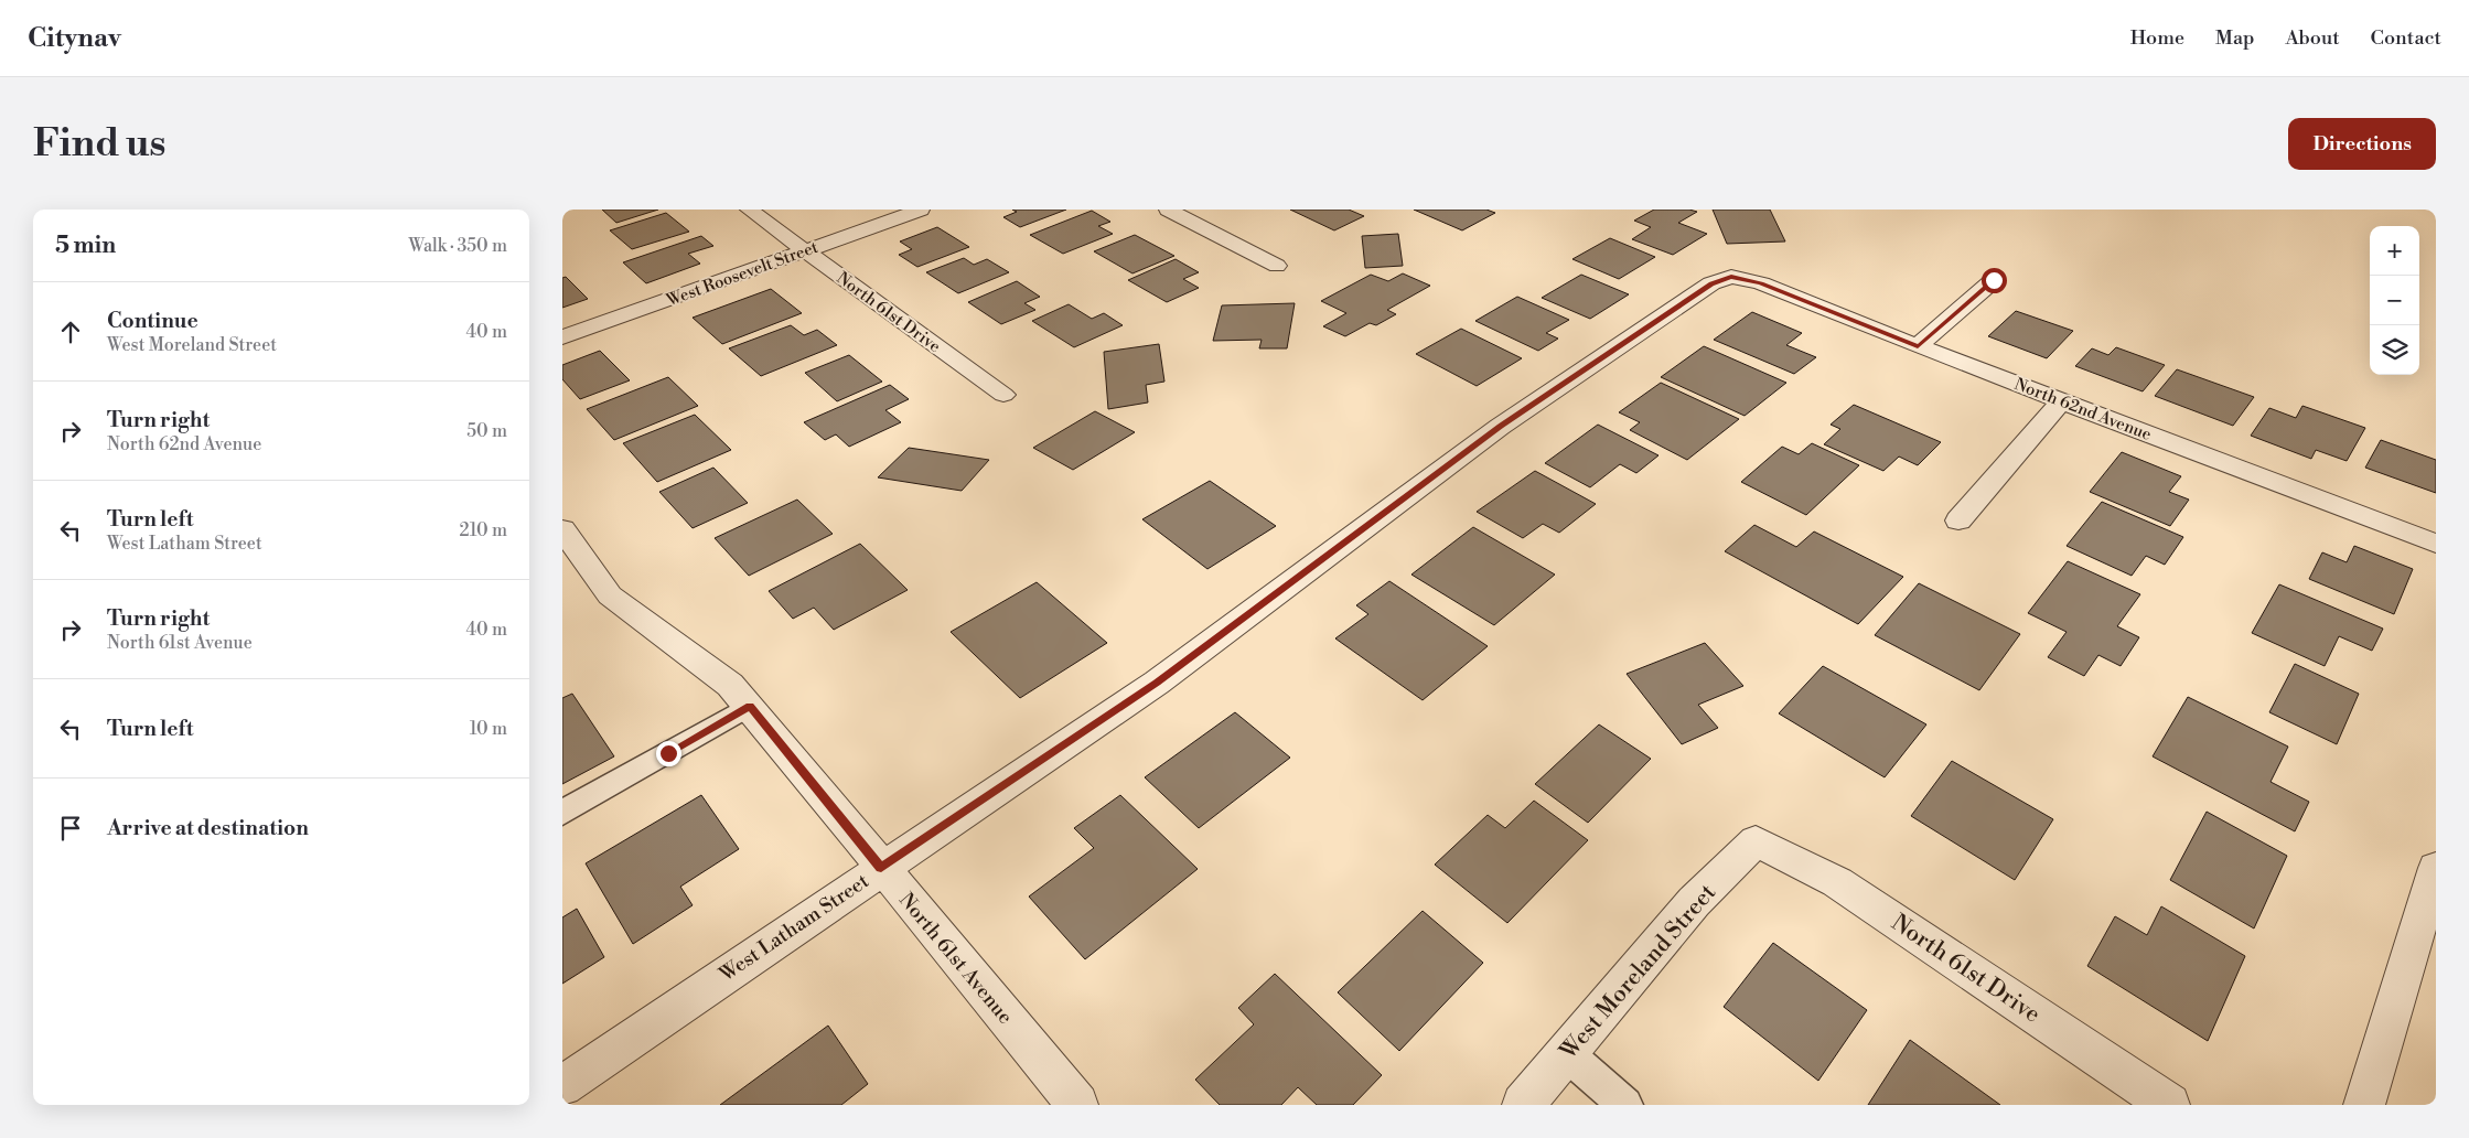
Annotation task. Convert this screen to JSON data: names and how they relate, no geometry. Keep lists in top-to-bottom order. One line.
{"streets":{"street":["West Roosevelt Street","North 61st Drive","North 62nd Avenue","West Latham Street","North 61st Avenue","West Moreland Street"]},"crossings":[["West Roosevelt Street","North 61st Drive"],["North 61st Drive","West Moreland Street"],["North 62nd Avenue","West Latham Street"],["West Latham Street","North 61st Avenue"]],"page":{"header":"Citynav","nav":["Home","Map","About","Contact"],"buttons":"Directions","title":"Find us","heading":["5 min","Walk · 350 m"],"map_buttons":["+","−"],"list":[["Continue","West Moreland Street","40 m"],["Turn right","North 62nd Avenue","50 m"],["Turn left","West Latham Street","210 m"],["Turn right","North 61st Avenue","40 m"],["Turn left","10 m"],"Arrive at destination"]}}
